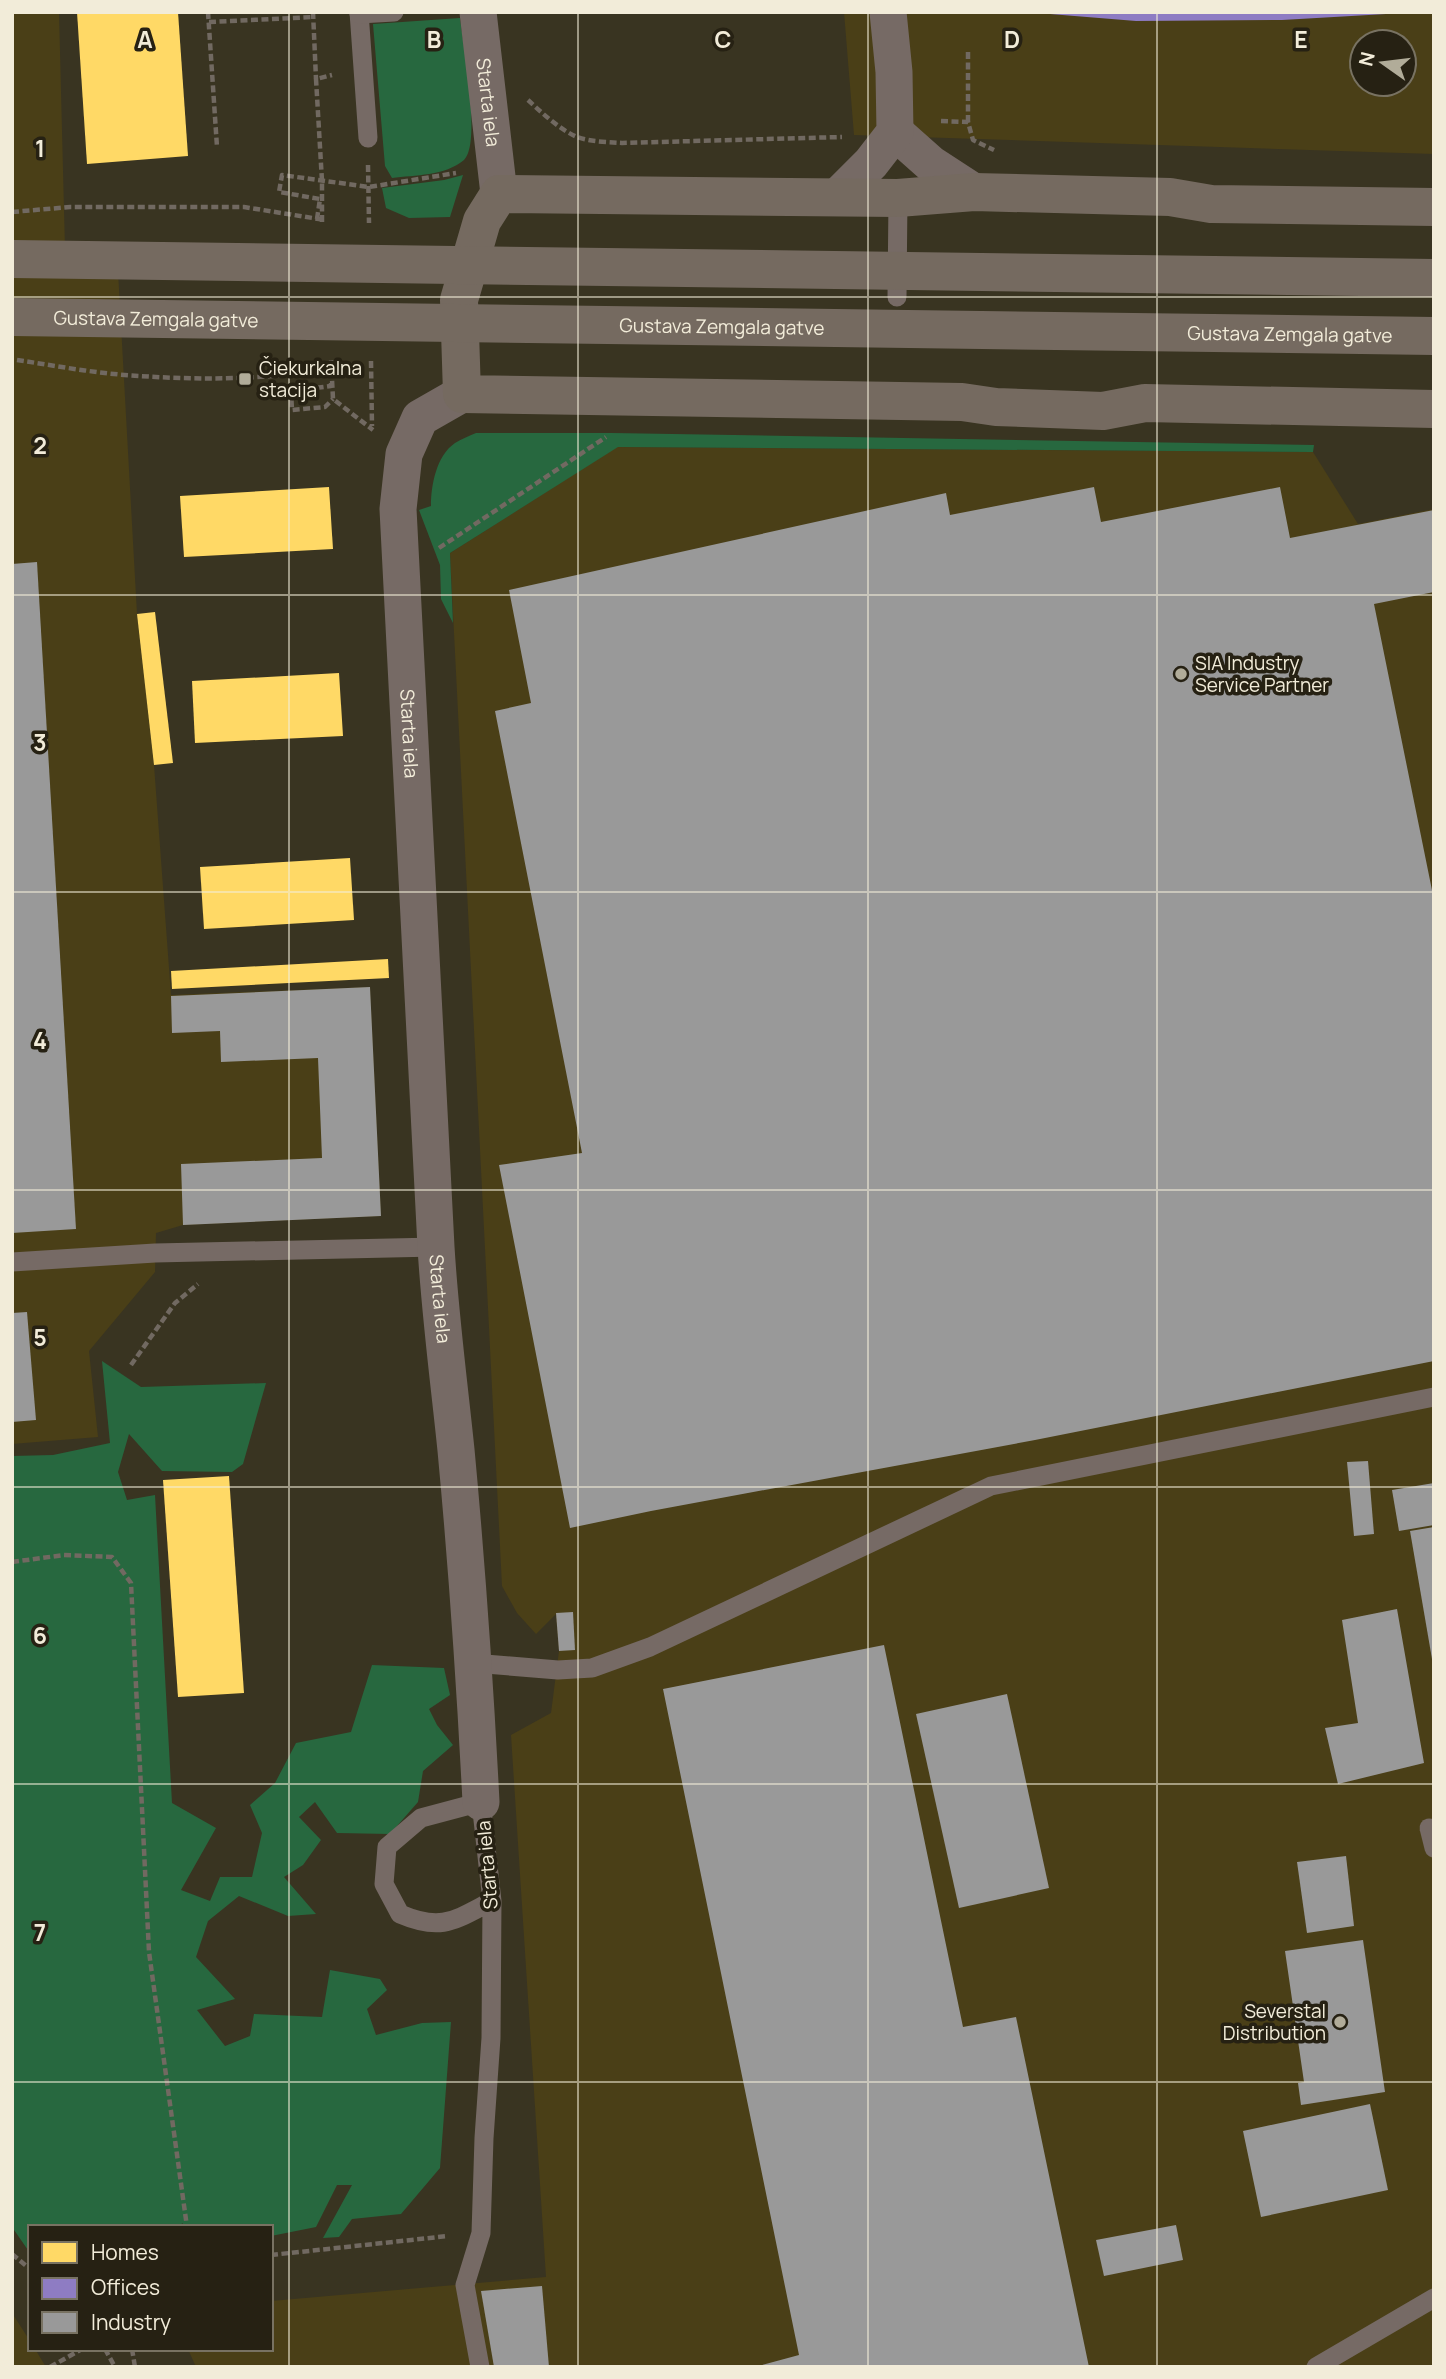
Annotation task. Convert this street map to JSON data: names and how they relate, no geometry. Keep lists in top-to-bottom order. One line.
{"streets":{"main road":["Gustava Zemgala gatve"],"street":["Starta iela"]},"places":{"transit":["Čiekurkalna stacija"],"other":["SIA Industry Service Partner","Severstal Distribution"]},"legend":["Homes","Offices","Industry"],"north":"left","grid":{"columns":["A","B","C","D","E"],"rows":["1","2","3","4","5","6","7"]}}
